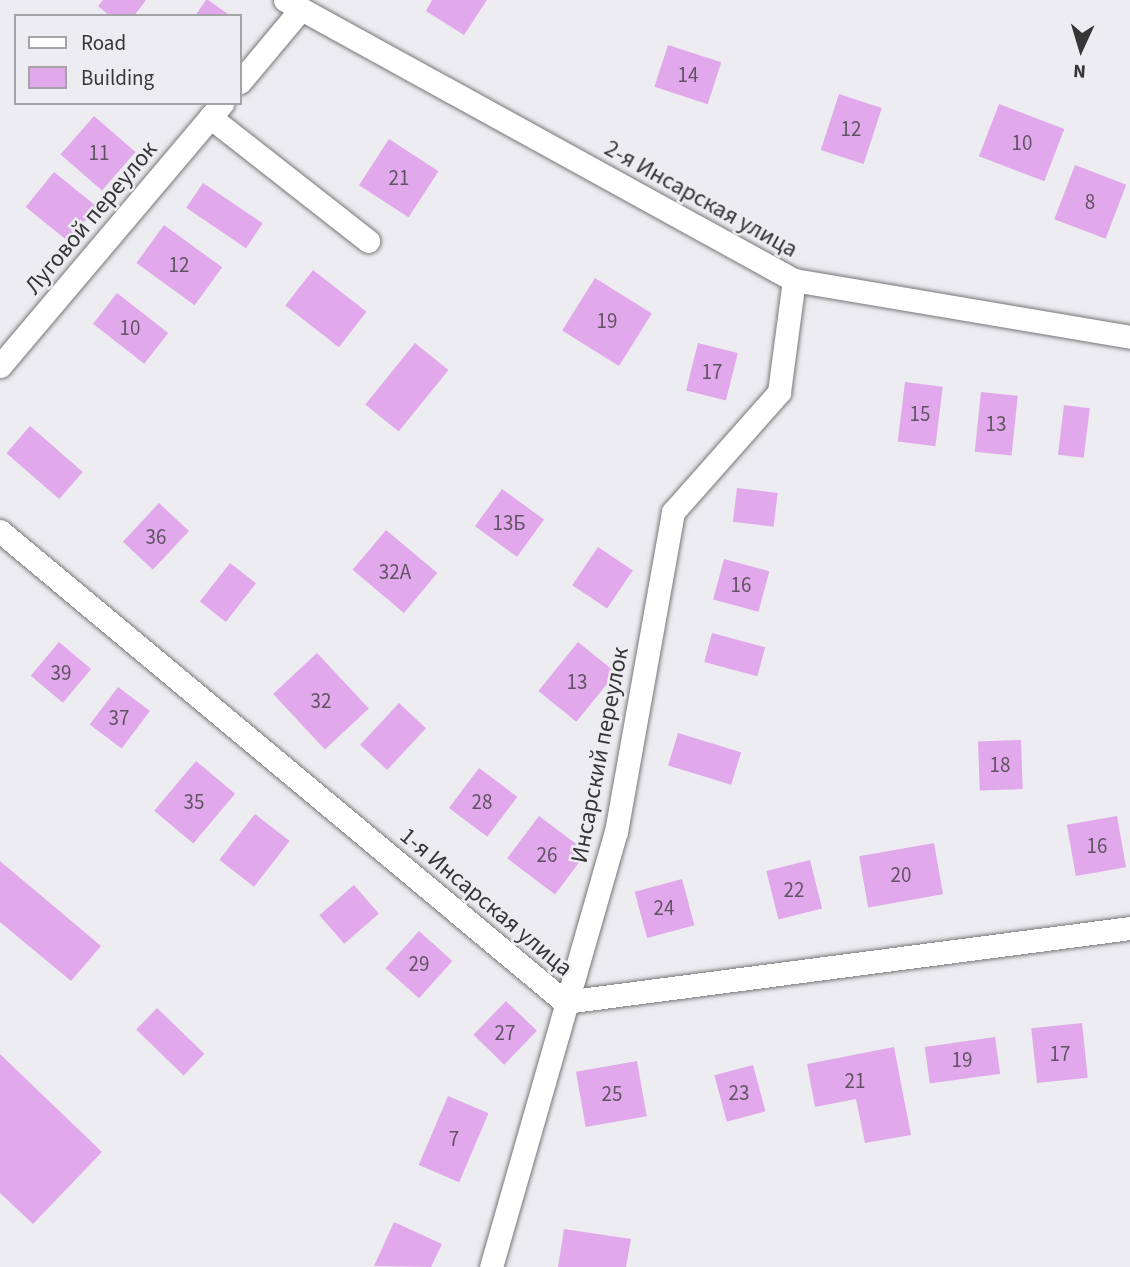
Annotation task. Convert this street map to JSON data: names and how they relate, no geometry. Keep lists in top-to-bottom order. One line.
{"streets":{"street":["2-я Инсарская улица","Луговой переулок","Инсарский переулок","1-я Инсарская улица"]},"crossings":[["2-я Инсарская улица","Инсарский переулок"],["Инсарский переулок","1-я Инсарская улица"]],"house_numbers":["14","12","10","11","21","8","12","19","10","17","15","13","13Б","36","32А","16","39","13","32","37","18","35","28","16","26","20","22","24","29","27","17","19","21","23","25","7"],"legend":["Road","Building"],"north":"bottom"}
